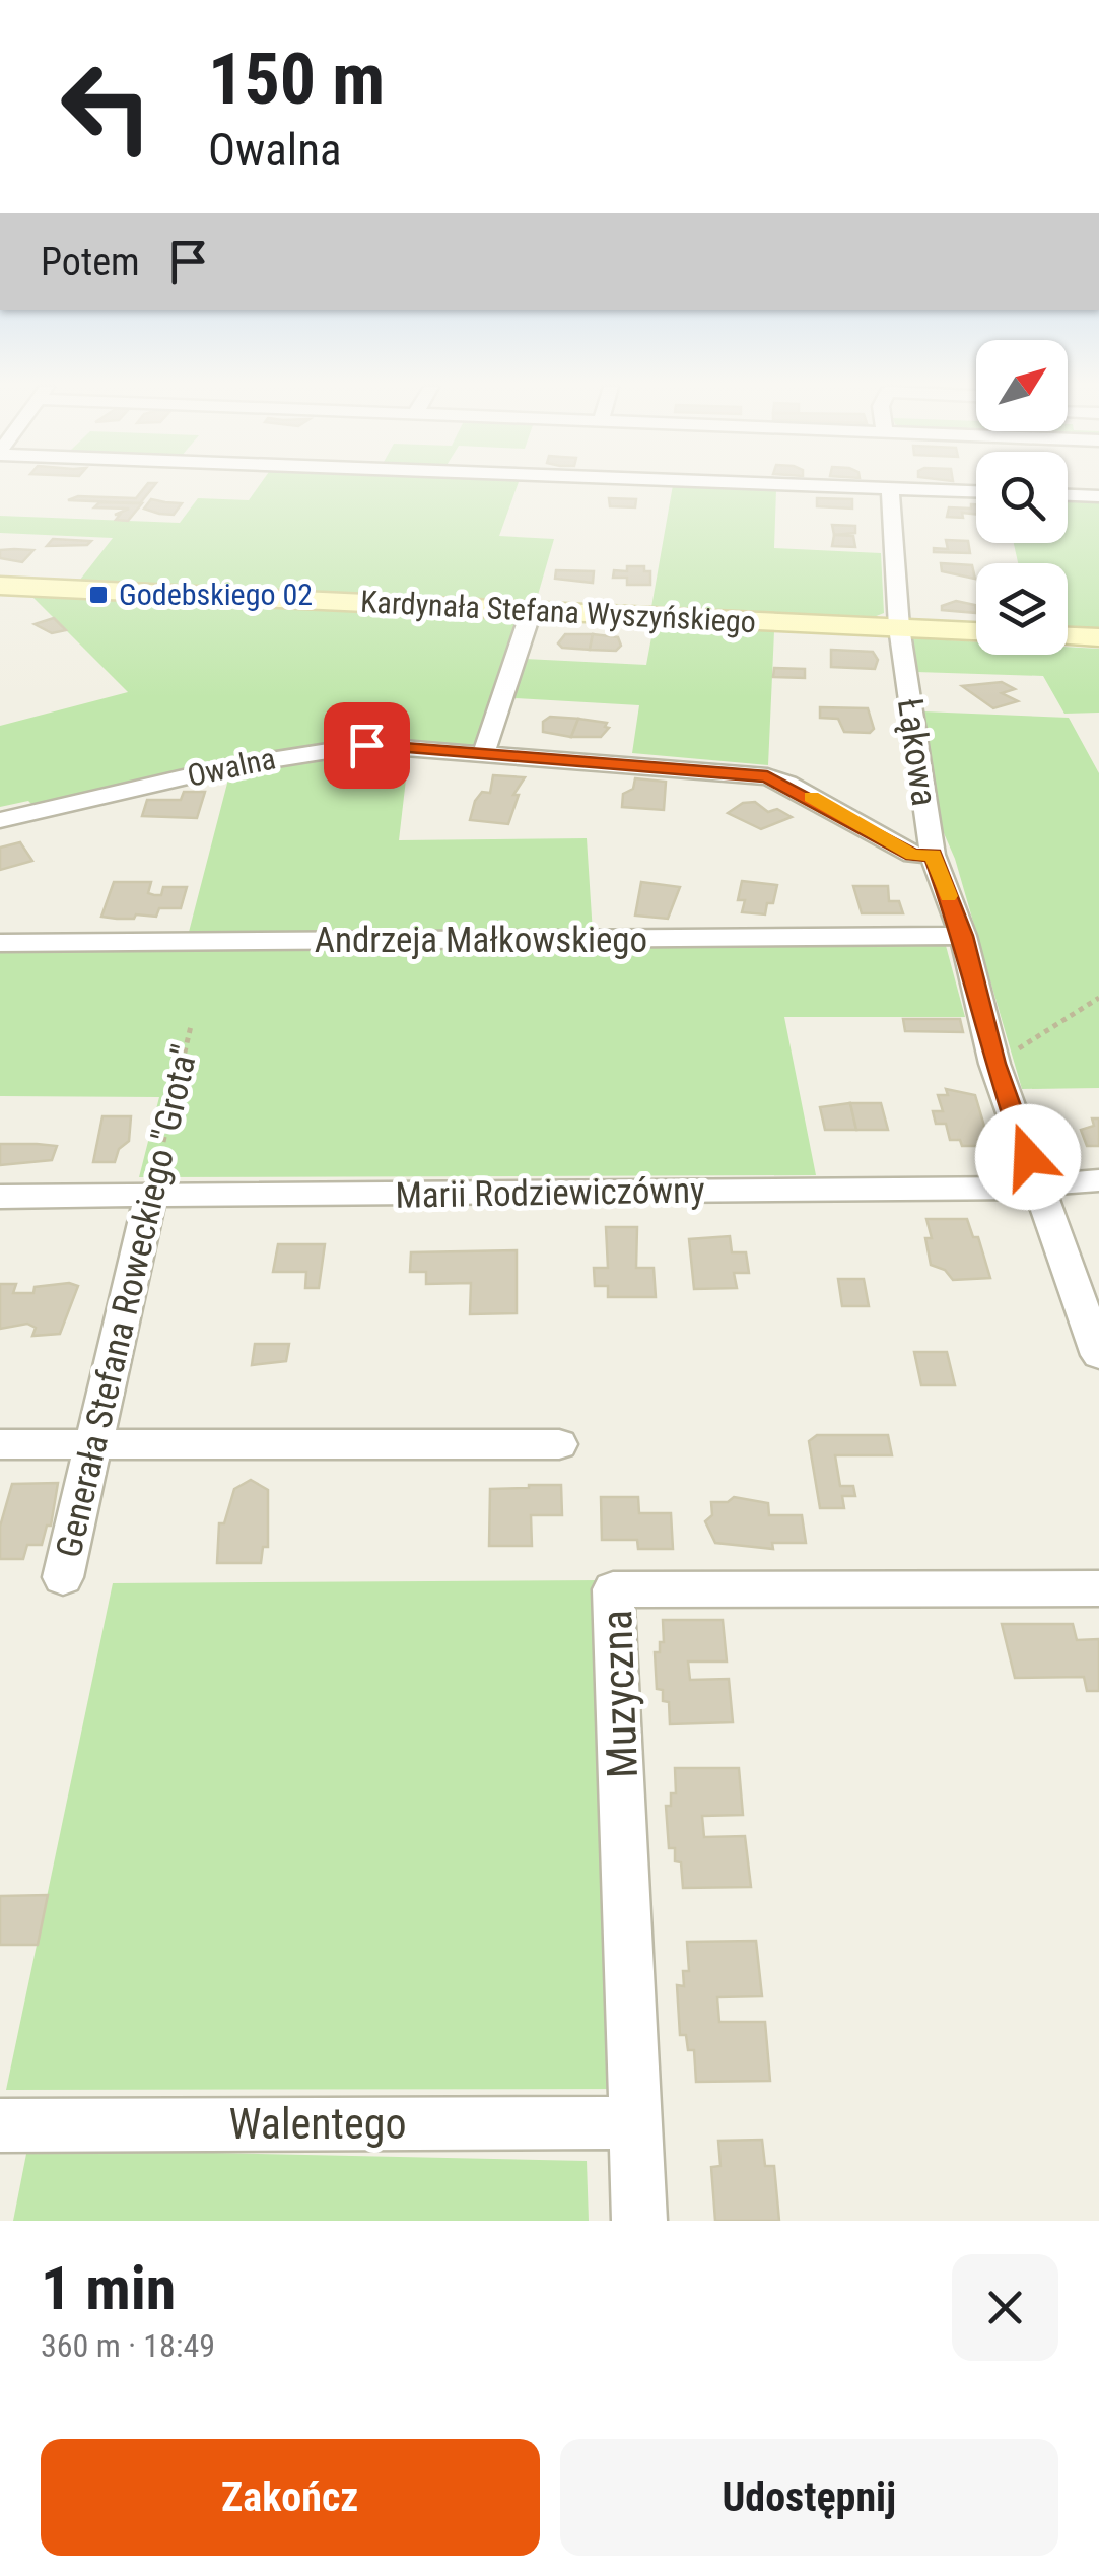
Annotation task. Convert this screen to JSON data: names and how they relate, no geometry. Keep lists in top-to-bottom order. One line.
{"streets":{"main road":["Kardynała Stefana Wyszyńskiego"],"street":["Łąkowa","Owalna","Andrzeja Małkowskiego","Marii Rodziewiczówny","Generała Stefana Roweckiego \"Grota\"","Muzyczna","Walentego"]},"crossings":[["Kardynała Stefana Wyszyńskiego","Łąkowa"],["Łąkowa","Owalna"],["Łąkowa","Andrzeja Małkowskiego"],["Łąkowa","Marii Rodziewiczówny"],["Marii Rodziewiczówny","Generała Stefana Roweckiego \"Grota\""],["Muzyczna","Walentego"]],"places":{"transit":["Godebskiego 02"]},"north":"top right","page":{"turn":["150 m","Owalna"],"then":"Potem","heading":["1 min","360 m · 18:49"],"buttons":["Zakończ","Udostępnij"]}}
